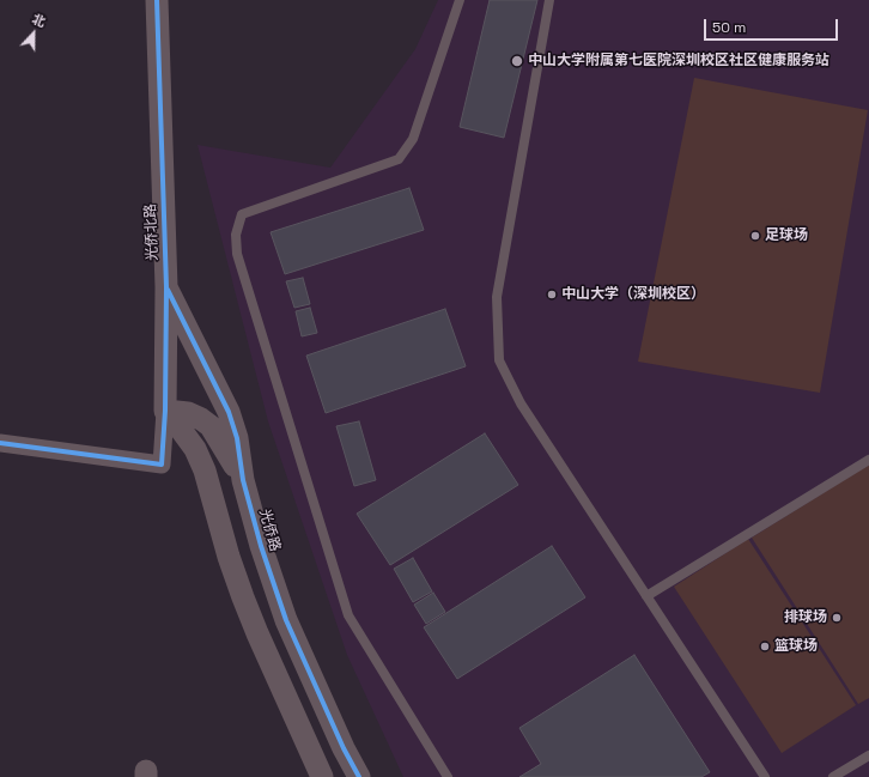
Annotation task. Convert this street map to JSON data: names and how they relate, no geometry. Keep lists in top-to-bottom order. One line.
{"streets":{"street":["光侨北路","光侨路"]},"crossings":[["光侨北路","光侨路"]],"places":["中山大学附属第七医院深圳校区社区健康服务站","足球场","中山大学（深圳校区）","排球场","篮球场"],"scale_bar":"50 m","north":"top"}
